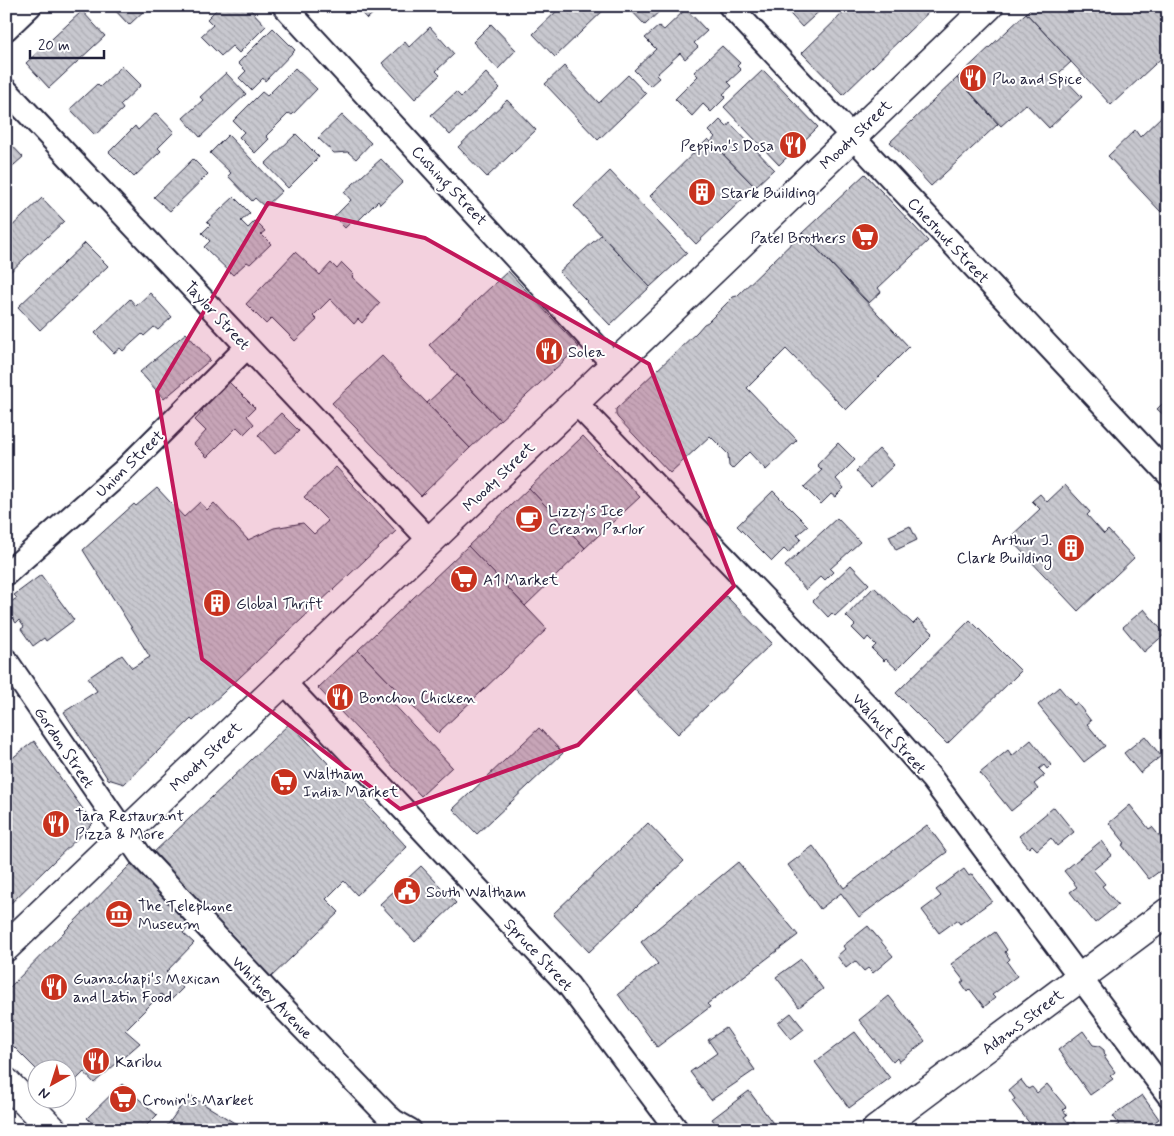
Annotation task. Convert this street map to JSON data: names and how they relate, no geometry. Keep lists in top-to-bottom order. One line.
{"streets":{"main road":["Moody Street","Adams Street"],"street":["Cushing Street","Chestnut Street","Taylor Street","Union Street","Walnut Street","Gordon Street","Spruce Street","Whitney Avenue"]},"crossings":[["Moody Street","Cushing Street"],["Moody Street","Chestnut Street"],["Moody Street","Taylor Street"],["Moody Street","Walnut Street"],["Moody Street","Gordon Street"],["Moody Street","Spruce Street"],["Moody Street","Whitney Avenue"],["Taylor Street","Union Street"],["Walnut Street","Adams Street"],["Gordon Street","Whitney Avenue"]],"places":{"restaurant":["Pho and Spice","Peppino's Dosa","Solea","Bonchon Chicken","Tara Restaurant Pizza & More","Guanachapi's Mexican and Latin Food","Karibu"],"building":["Stark Building","Arthur J. Clark Building","Global Thrift"],"supermarket":["Patel Brothers","A1 Market","Waltham India Market","Cronin's Market"],"cafe":["Lizzy's Ice Cream Parlor"],"public building":["South Waltham"],"museum":["The Telephone Museum"]},"scale_bar":"20 m","north":"bottom left"}
